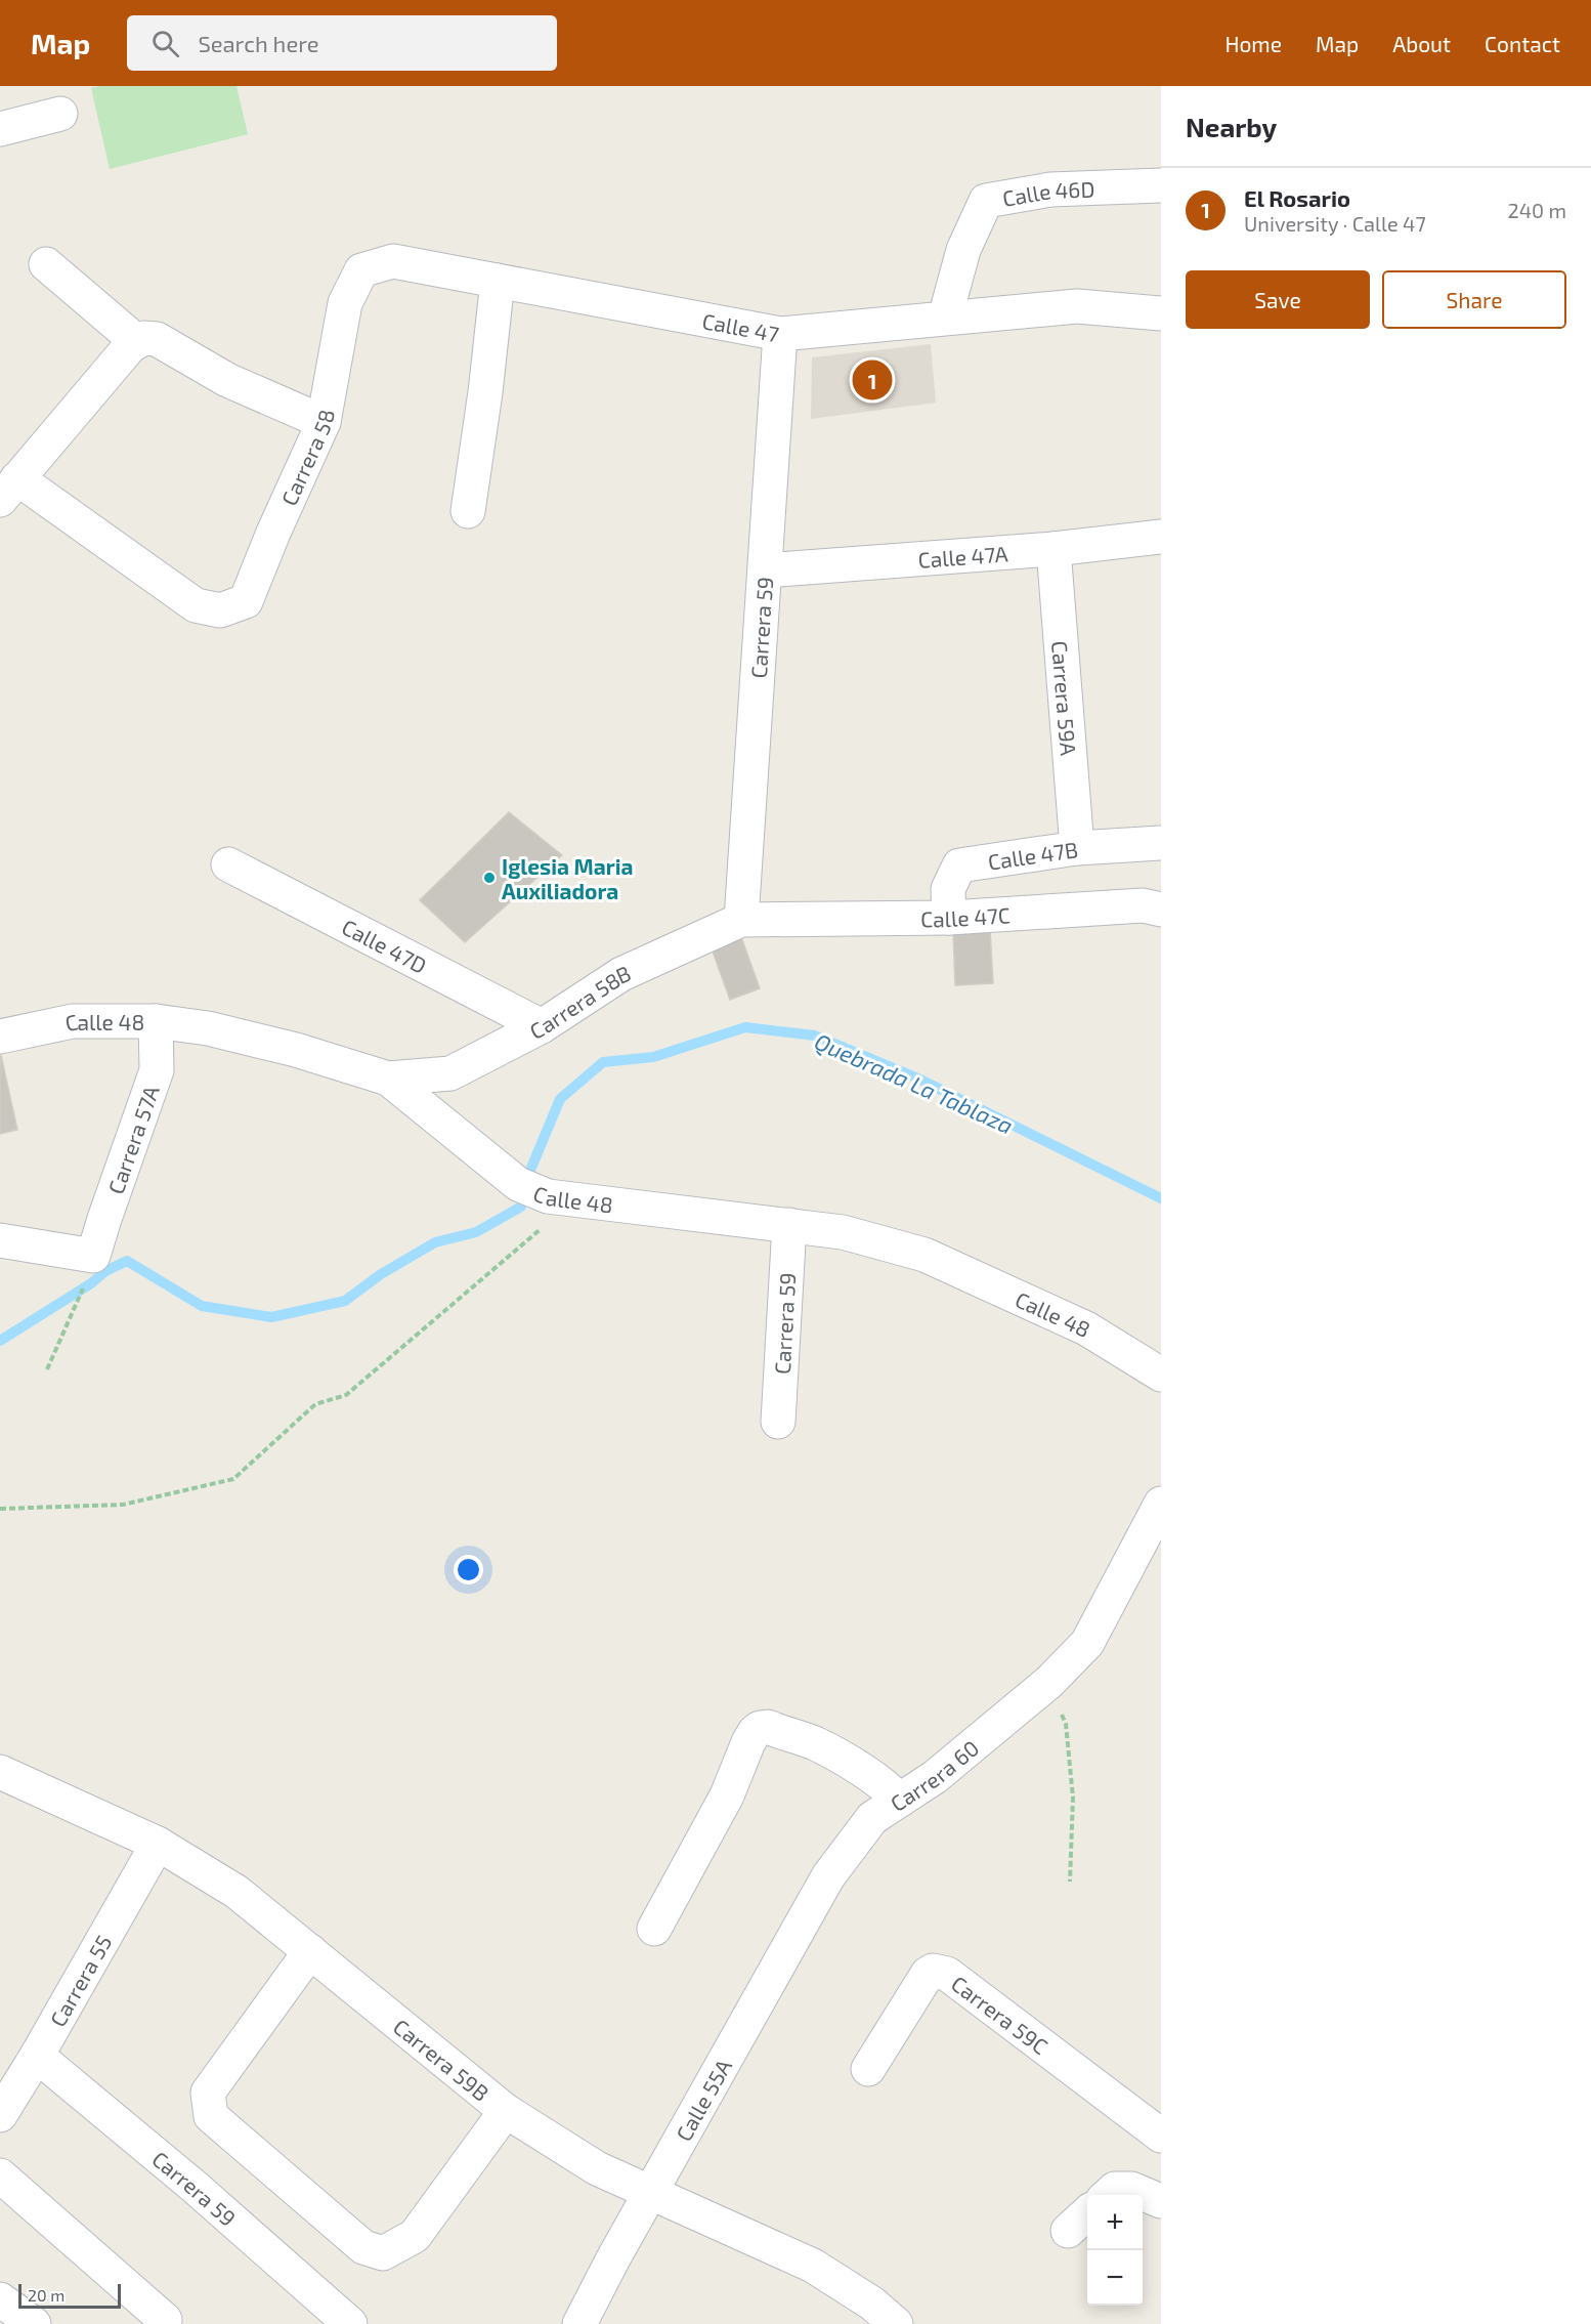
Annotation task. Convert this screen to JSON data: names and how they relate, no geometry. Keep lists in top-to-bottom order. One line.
{"streets":{"street":["Calle 46D","Calle 47","Carrera 58","Calle 47A","Carrera 59","Carrera 59A","Calle 47B","Calle 47C","Calle 47D","Carrera 58B","Calle 48","Carrera 57A","Carrera 60","Carrera 55","Carrera 59C","Carrera 59B","Calle 55A"]},"crossings":[["Calle 46D","Calle 47"],["Calle 47","Carrera 58"],["Calle 47","Carrera 59"],["Calle 47A","Carrera 59"],["Calle 47A","Carrera 59A"],["Carrera 59","Calle 47C"],["Carrera 59","Carrera 58B"],["Carrera 59","Calle 48"],["Carrera 59","Carrera 55"],["Carrera 59A","Calle 47B"],["Calle 47B","Calle 47C"],["Calle 47C","Carrera 58B"],["Calle 47D","Carrera 58B"],["Carrera 58B","Calle 48"],["Calle 48","Carrera 57A"],["Carrera 60","Calle 55A"],["Carrera 55","Carrera 59B"],["Carrera 59B","Calle 55A"]],"water":["Quebrada La Tablaza"],"places":["Iglesia Maria Auxiliadora"],"scale_bar":"20 m","page":{"header":"Map","search":"Search here","nav":["Home","Map","About","Contact"],"heading":"Nearby","list":[{"mark":"1","name":"El Rosario","note":"University · Calle 47","value":"240 m"}],"buttons":["Save","Share"],"pins":"1","map_buttons":["+","−"],"scale":"20 m"}}
